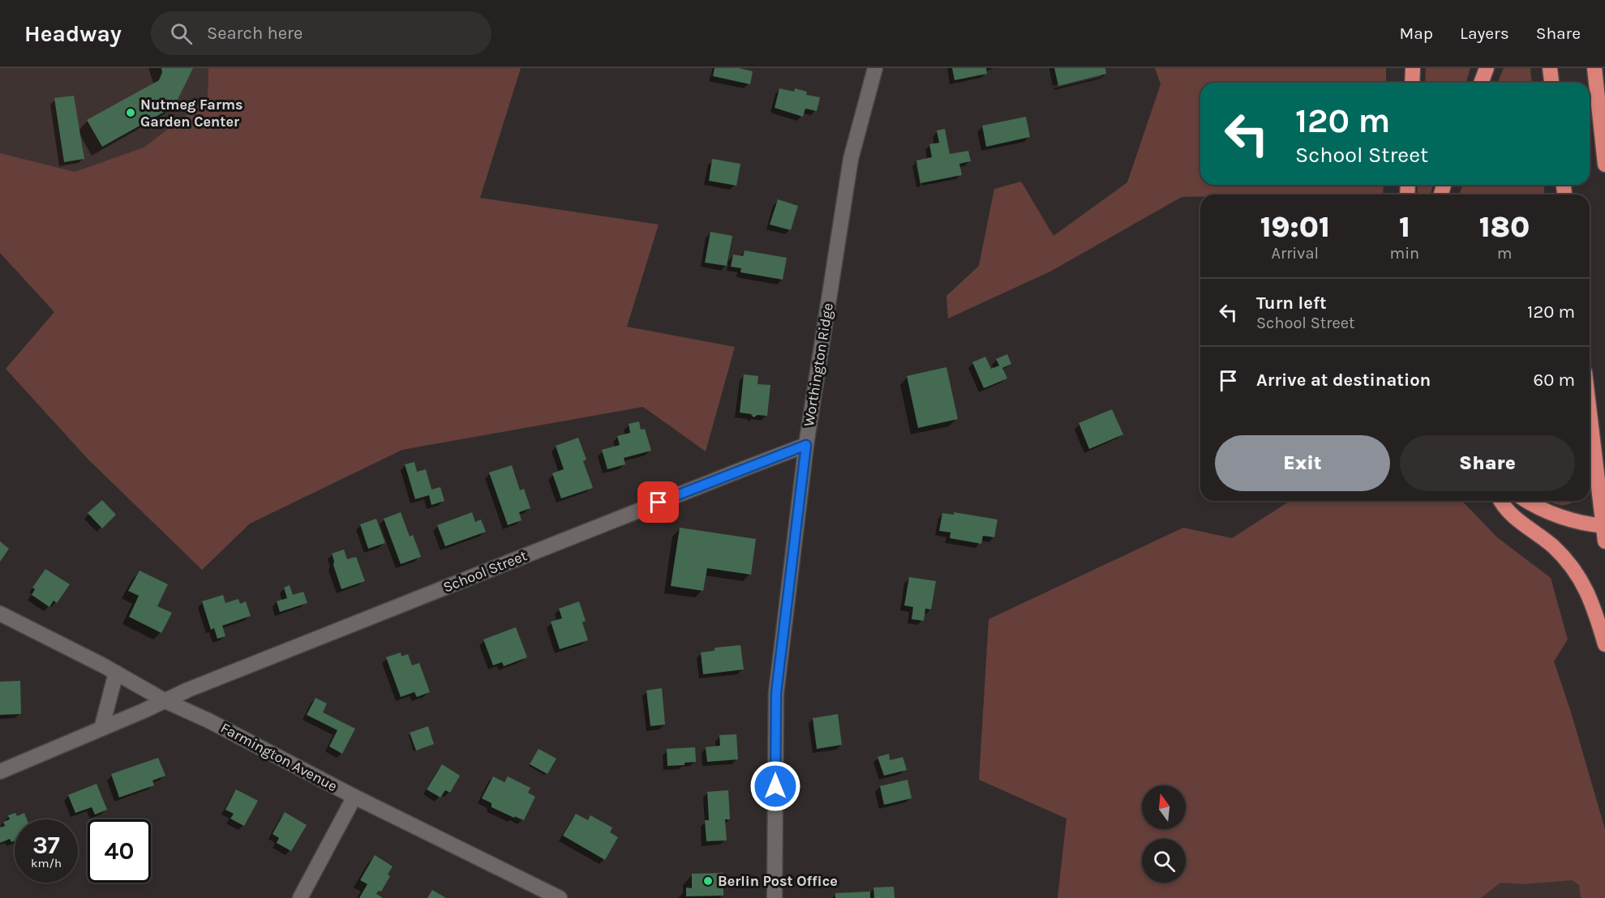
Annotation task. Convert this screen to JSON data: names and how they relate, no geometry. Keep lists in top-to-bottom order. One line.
{"streets":{"street":["Worthington Ridge","School Street","Farmington Avenue"]},"crossings":[["Worthington Ridge","School Street"],["School Street","Farmington Avenue"]],"places":["Nutmeg Farms Garden Center","Berlin Post Office"],"north":"top","page":{"header":"Headway","search":"Search here","nav":["Map","Layers","Share"],"turn":["120 m","School Street"],"eta":["19:01","Arrival","1","min","180","m"],"list":[{"name":"Turn left","note":"School Street","value":"120 m"},{"name":"Arrive at destination","value":"60 m"}],"buttons":["Exit","Share"],"speed":"37 km/h","limit":"40"}}
